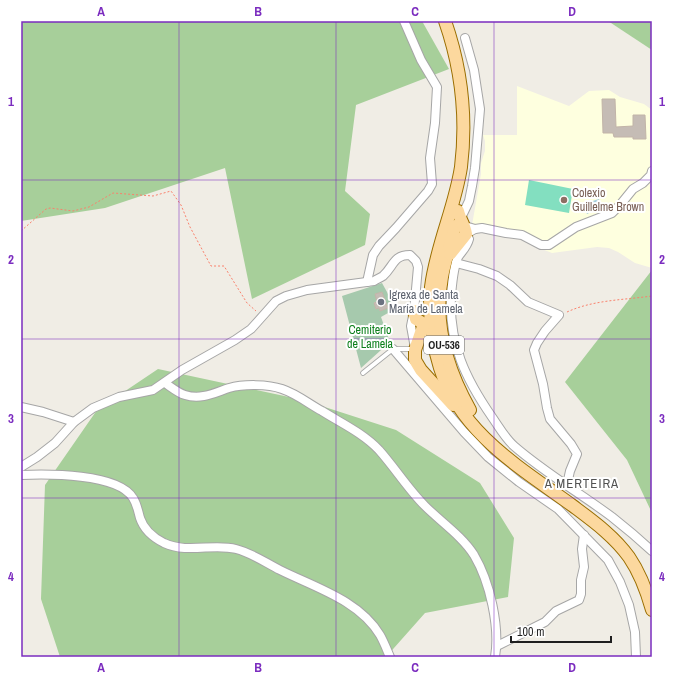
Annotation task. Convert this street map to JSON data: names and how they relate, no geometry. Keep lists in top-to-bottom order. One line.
{"streets":{"main road":["OU-536"]},"districts":["A MERTEIRA"],"parks":["Cemiterio de Lamela"],"places":["Colexio Guillelme Brown","Igrexa de Santa María de Lamela"],"scale_bar":"100 m","grid":{"columns":["A","B","C","D"],"rows":["1","2","3","4"]}}
